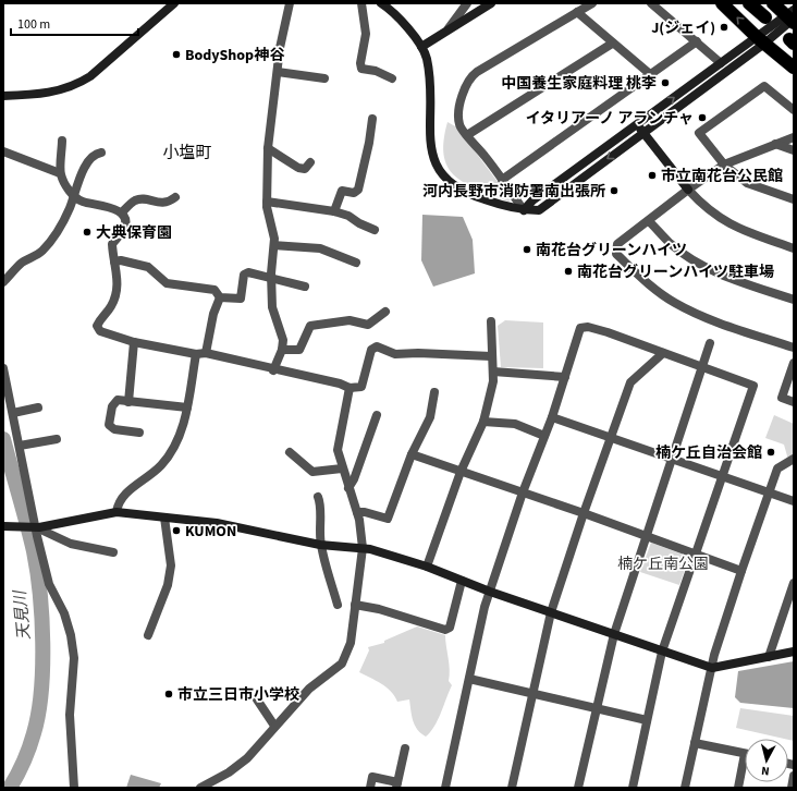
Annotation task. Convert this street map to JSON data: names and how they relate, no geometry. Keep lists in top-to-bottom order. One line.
{"districts":["小塩町"],"water":["天見川"],"parks":["楠ケ丘南公園"],"places":["J(ジェイ)","BodyShop神谷","中国養生家庭料理 桃李","イタリアーノ アランチャ","市立南花台公民館","河内長野市消防署南出張所","大典保育園","南花台グリーンハイツ","南花台グリーンハイツ駐車場","楠ケ丘自治会館","KUMON","市立三日市小学校"],"scale_bar":"100 m","north":"bottom"}
